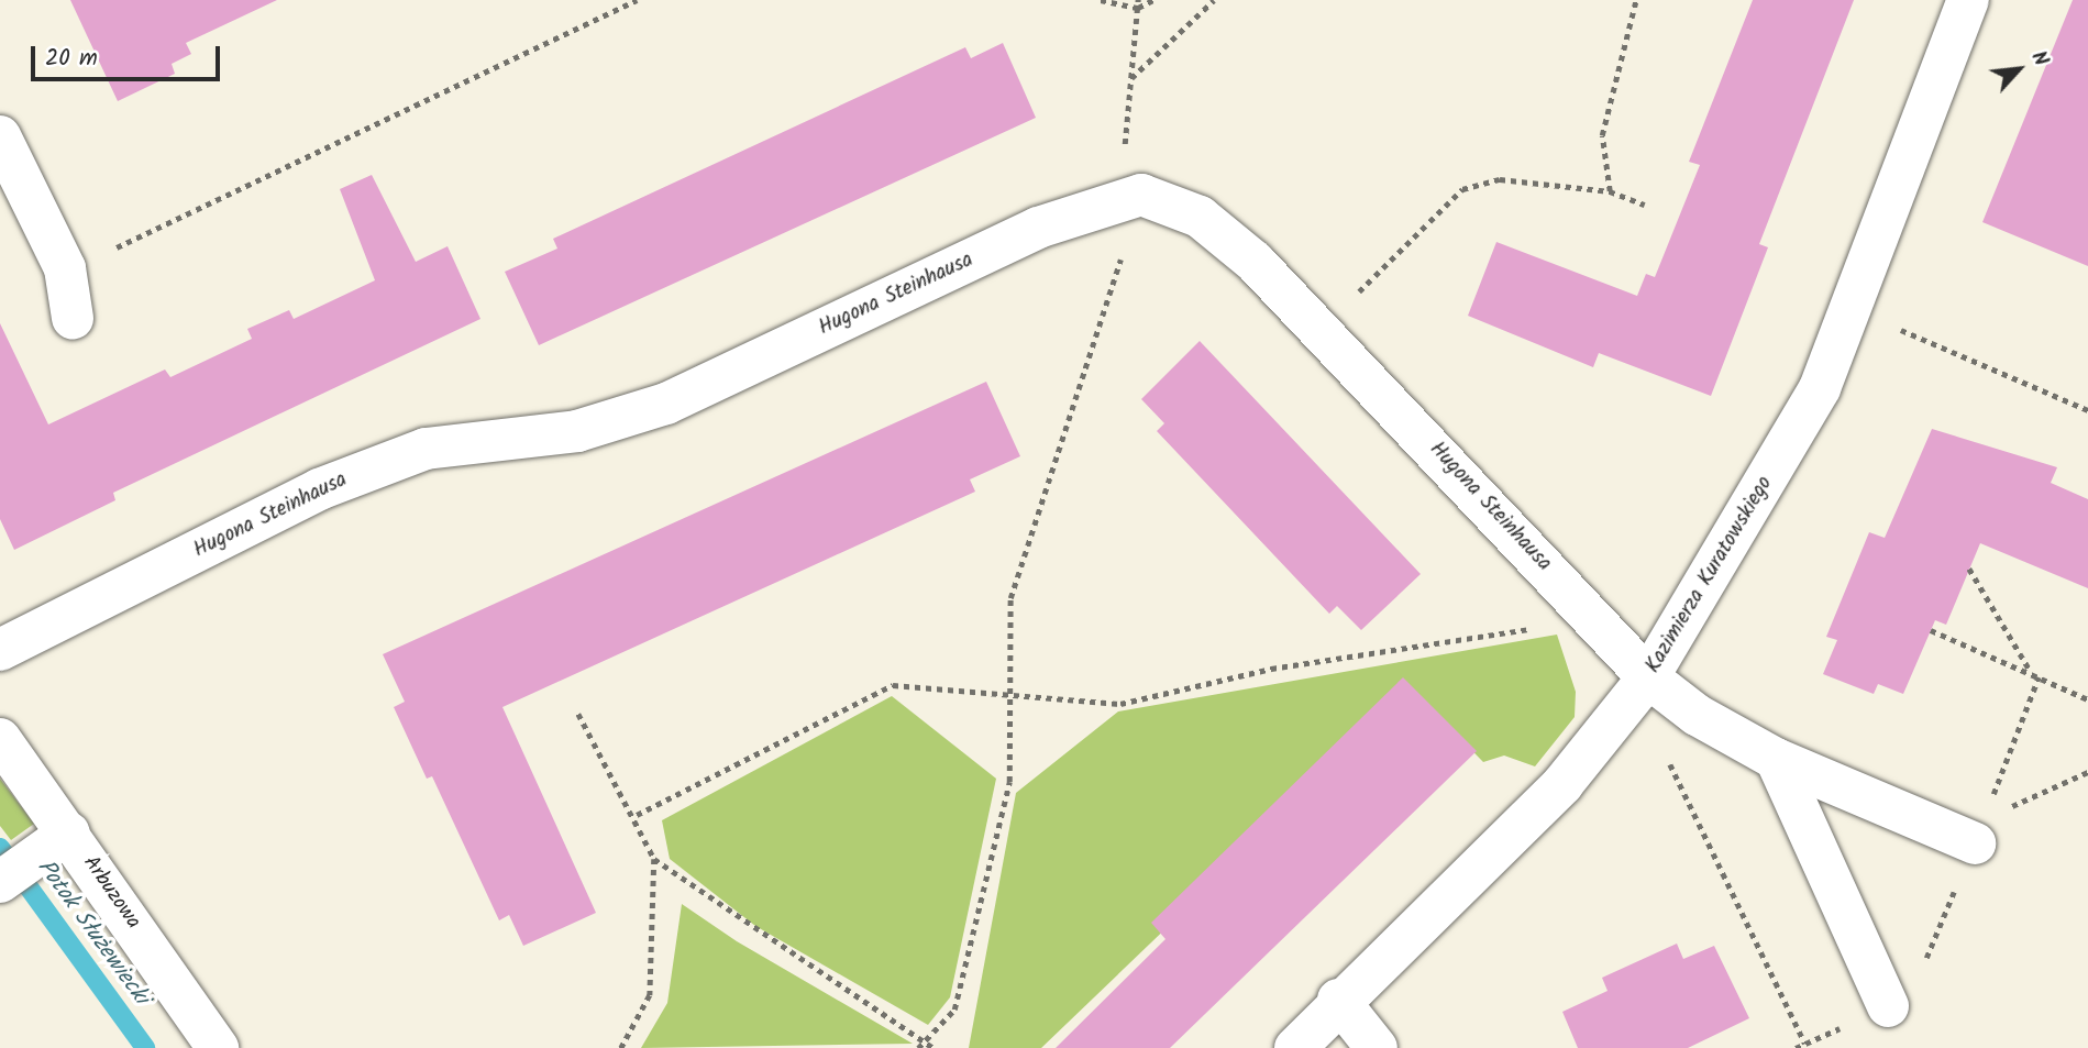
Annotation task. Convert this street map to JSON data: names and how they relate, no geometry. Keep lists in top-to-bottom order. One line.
{"streets":{"street":["Hugona Steinhausa","Kazimierza Kuratowskiego","Arbuzowa"]},"crossings":[["Hugona Steinhausa","Kazimierza Kuratowskiego"]],"water":["Potok Służewiecki"],"scale_bar":"20 m","north":"top right"}
